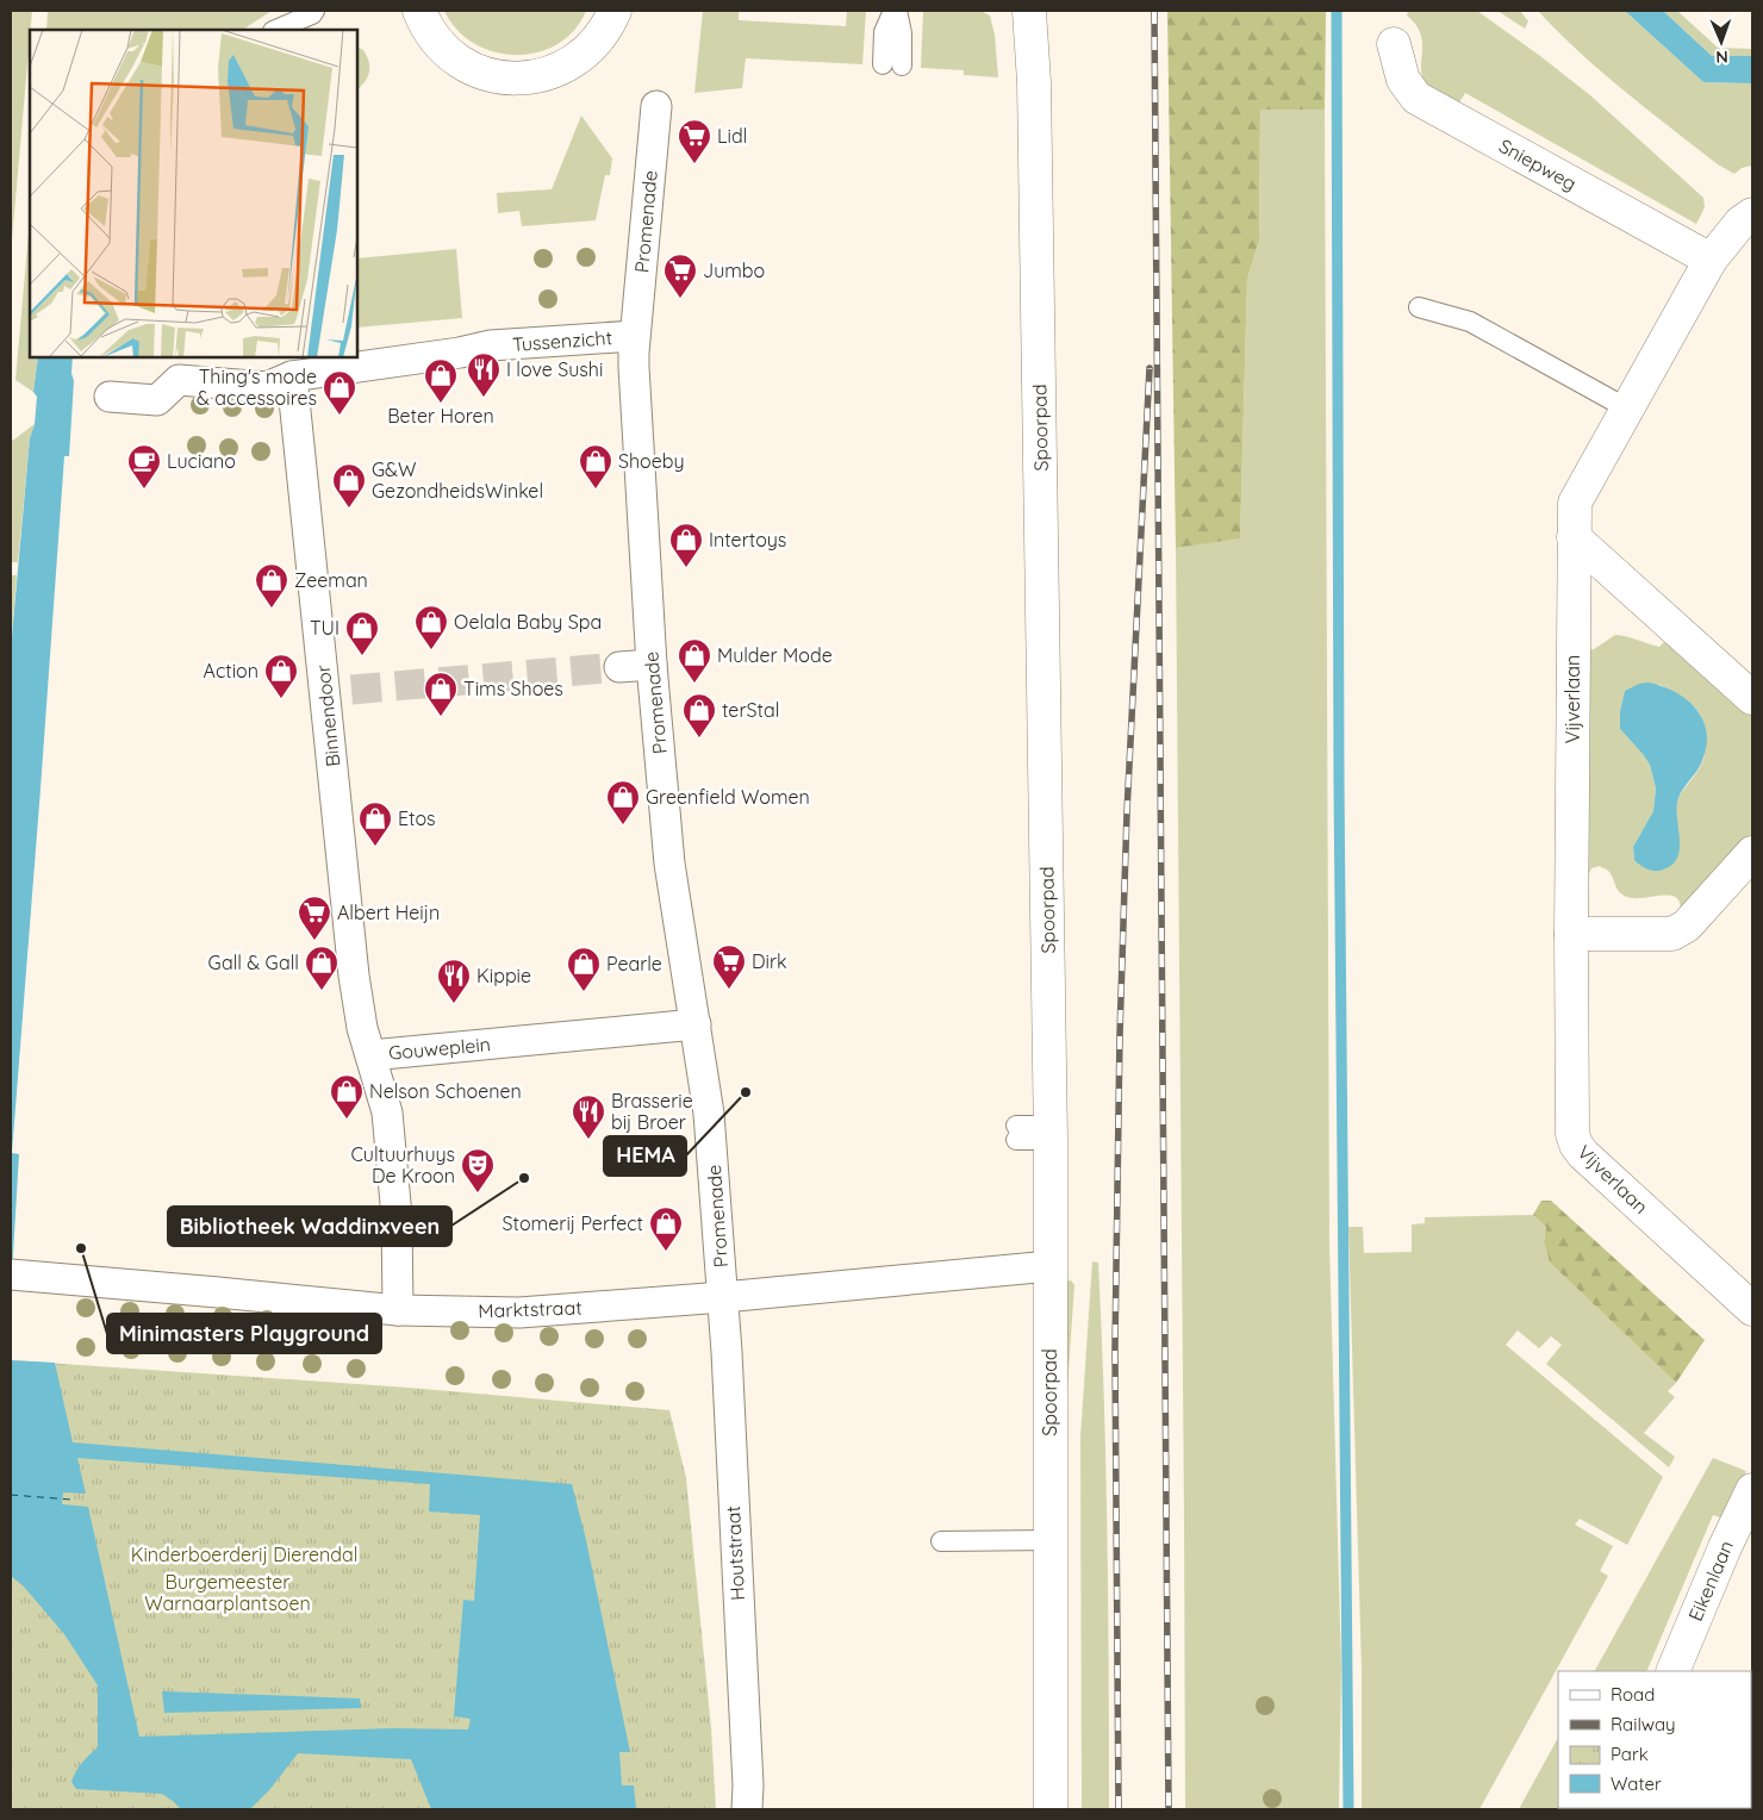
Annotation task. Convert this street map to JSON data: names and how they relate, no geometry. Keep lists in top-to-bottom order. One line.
{"streets":{"street":["Sniepweg","Promenade","Tussenzicht","Spoorpad","Vijverlaan","Binnendoor","Gouweplein","Marktstraat","Houtstraat","Eikenlaan"]},"crossings":[["Sniepweg","Vijverlaan"],["Promenade","Tussenzicht"],["Promenade","Gouweplein"],["Promenade","Marktstraat"],["Promenade","Houtstraat"],["Tussenzicht","Binnendoor"],["Spoorpad","Marktstraat"],["Binnendoor","Gouweplein"],["Gouweplein","Marktstraat"],["Marktstraat","Houtstraat"]],"parks":["Kinderboerderij Dierendal","Burgemeester Warnaarplantsoen"],"places":{"supermarket":["Lidl","Jumbo","Albert Heijn","Dirk"],"restaurant":["I love Sushi","Kippie","Brasserie bij Broer"],"shop":["Beter Horen","Thing's mode & accessoires","Shoeby","G&W GezondheidsWinkel","Intertoys","Zeeman","Oelala Baby Spa","TUI","Mulder Mode","Action","Tims Shoes","terStal","Greenfield Women","Etos","Gall & Gall","Pearle","Nelson Schoenen","Stomerij Perfect"],"cafe":["Luciano"],"other":["HEMA","Bibliotheek Waddinxveen","Minimasters Playground"],"theatre":["Cultuurhuys De Kroon"]},"legend":["Road","Railway","Park","Water"],"north":"bottom"}
